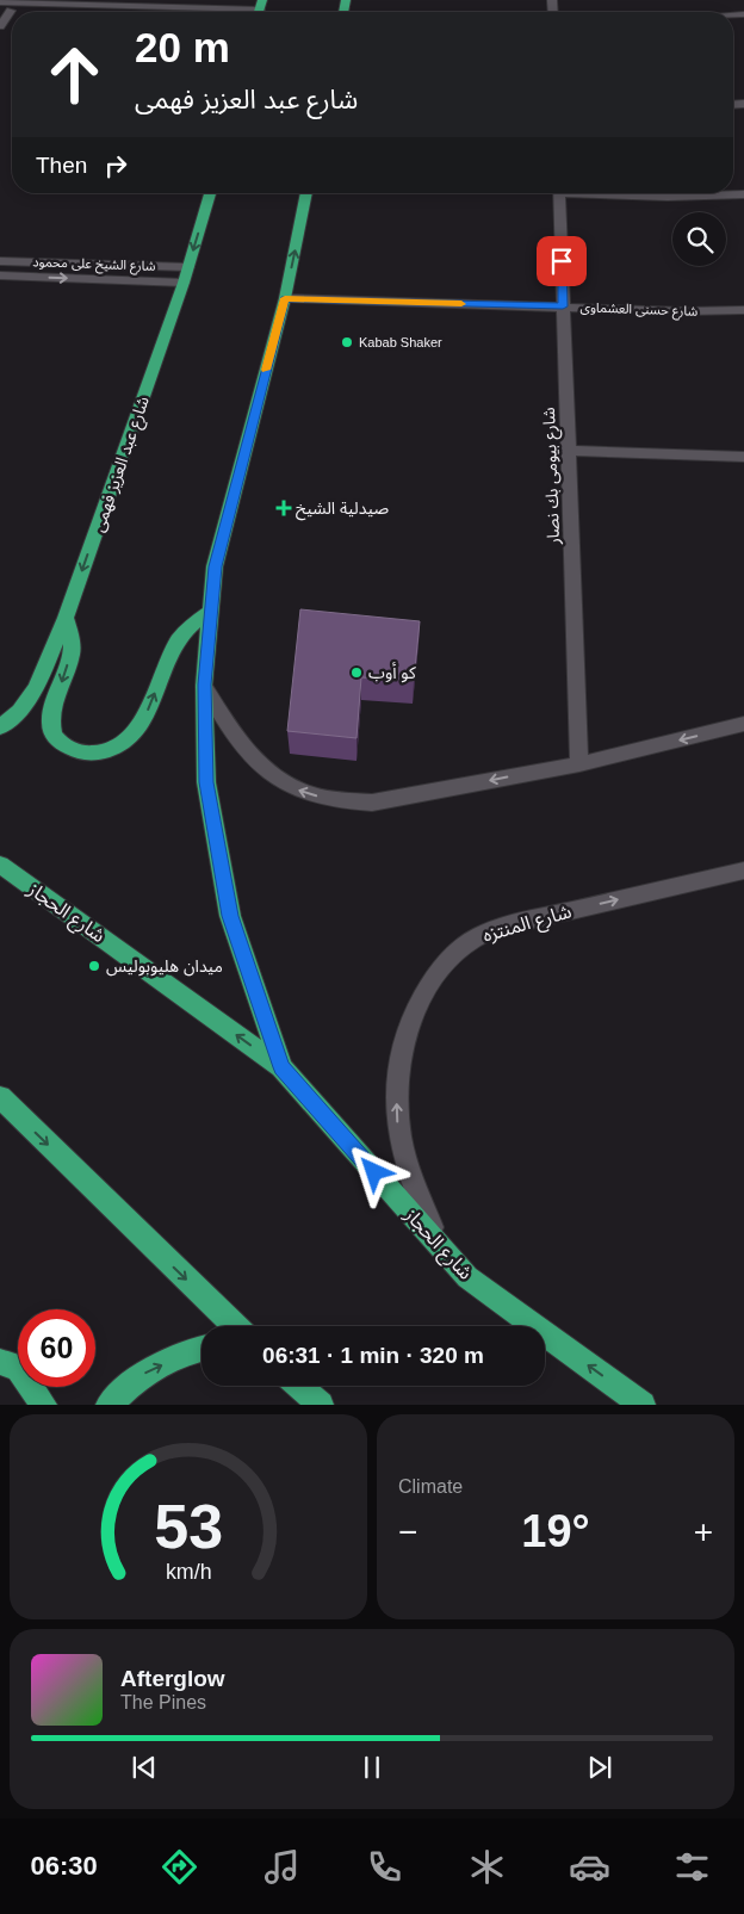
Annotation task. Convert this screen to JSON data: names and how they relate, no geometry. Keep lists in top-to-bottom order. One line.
{"streets":{"main road":["شارع عبد العزيز فهمى","شارع الحجاز"],"street":["شارع الشيخ على محمود","شارع حسنى العشماوى","شارع بيومى بك نصار","شارع المنتزه"]},"crossings":[["شارع الشيخ على محمود","شارع عبد العزيز فهمى"],["شارع حسنى العشماوى","شارع بيومى بك نصار"],["شارع الحجاز","شارع المنتزه"]],"one_way":["شارع الحجاز"],"places":{"other":["Kabab Shaker","كو أوب","ميدان هليوبوليس"],"health":["صيدلية الشيخ"]},"page":{"turn":["20 m","شارع عبد العزيز فهمى"],"then":"Then","limit":"60","trip":"06:31 · 1 min · 320 m","tile":"Climate","heat":["−","19°","+"],"song":["Afterglow","The Pines"],"tabs":"06:30","gauge":["53","km/h"]}}
